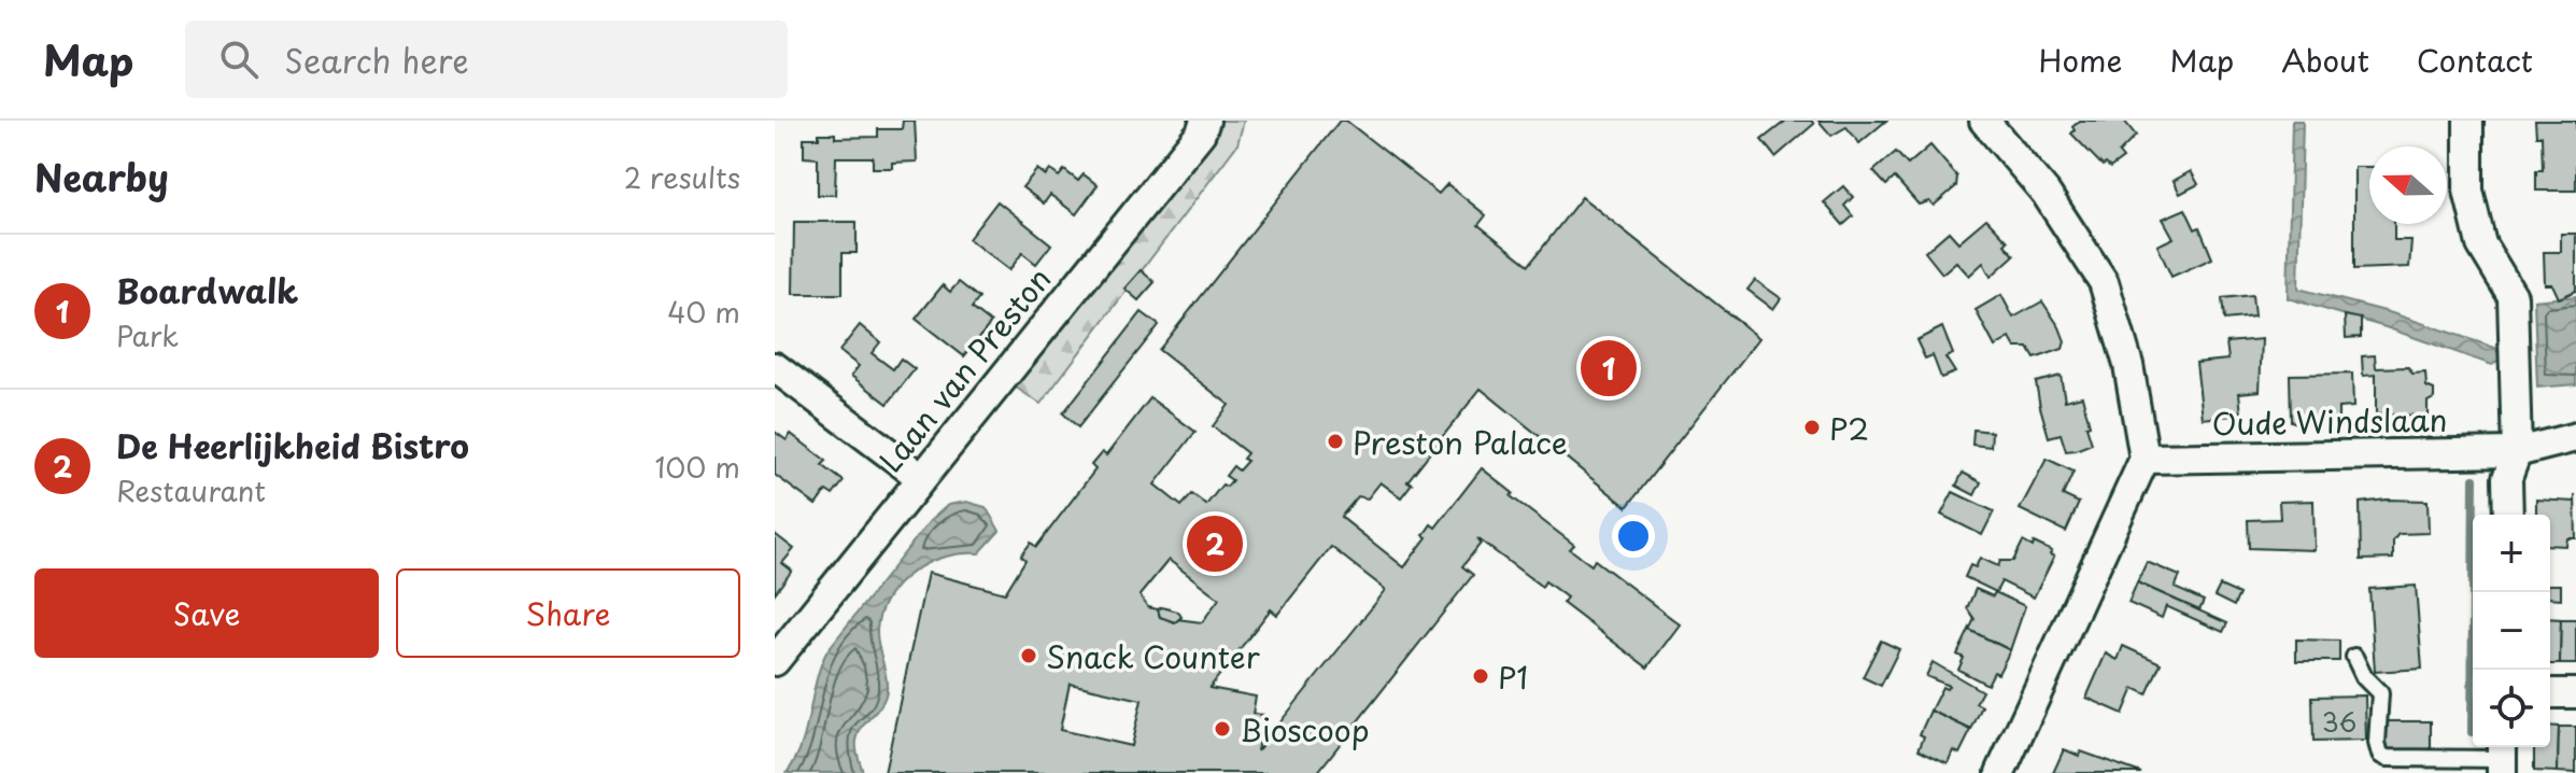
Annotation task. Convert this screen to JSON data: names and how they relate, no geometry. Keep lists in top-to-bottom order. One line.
{"streets":{"street":["Laan van Preston","Oude Windslaan"]},"places":["P2","Preston Palace","Snack Counter","P1","Bioscoop"],"house_numbers":["36"],"north":"left","page":{"header":"Map","search":"Search here","nav":["Home","Map","About","Contact"],"heading":["Nearby","2 results"],"list":[{"mark":"1","name":"Boardwalk","note":"Park","value":"40 m"},{"mark":"2","name":"De Heerlijkheid Bistro","note":"Restaurant","value":"100 m"}],"pins":["1","2"],"map_buttons":["+","−"],"buttons":["Save","Share"]}}
